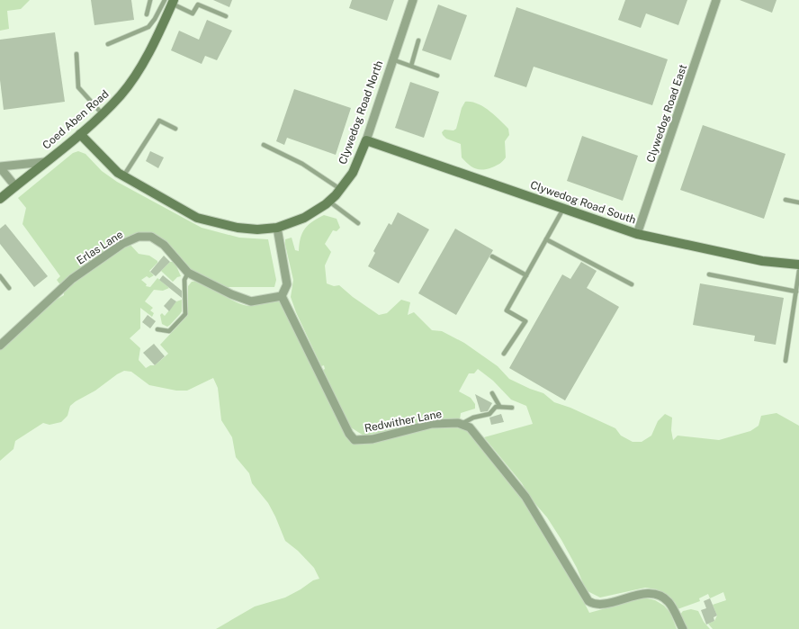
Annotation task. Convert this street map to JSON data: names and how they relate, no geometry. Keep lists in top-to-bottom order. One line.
{"streets":{"street":["Clywedog Road North","Clywedog Road East","Coed Aben Road","Clywedog Road South","Erlas Lane","Redwither Lane"]},"crossings":[["Clywedog Road North","Coed Aben Road"],["Clywedog Road North","Clywedog Road South"],["Clywedog Road East","Clywedog Road South"],["Erlas Lane","Redwither Lane"]]}
